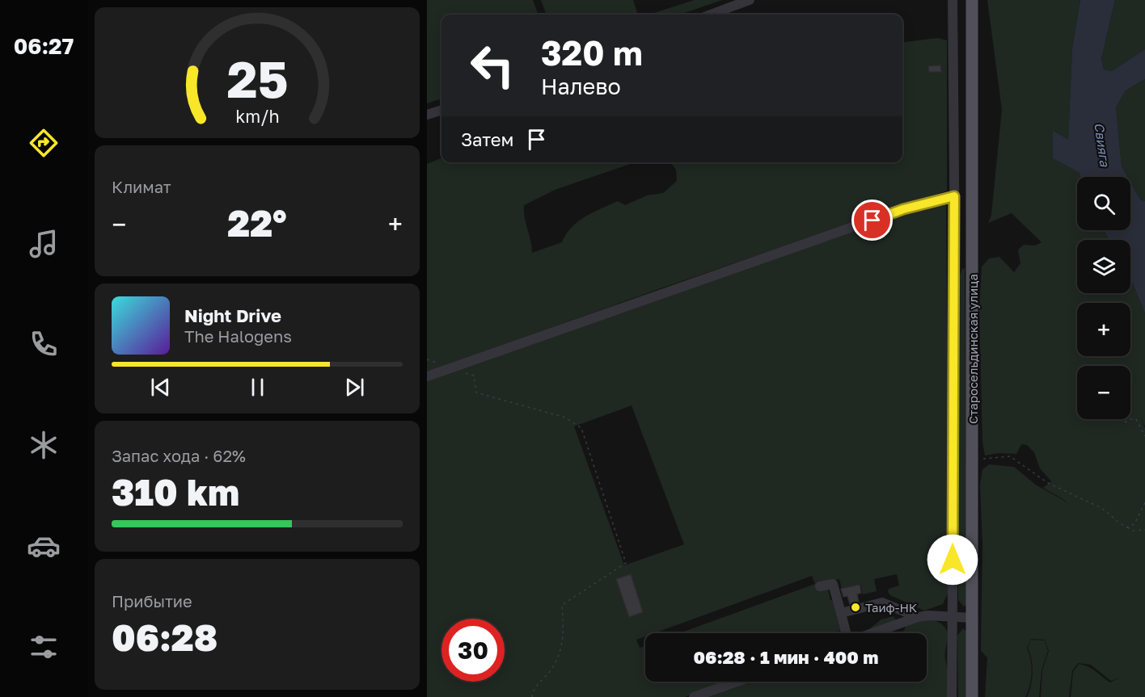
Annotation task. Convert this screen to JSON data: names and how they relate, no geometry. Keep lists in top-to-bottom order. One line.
{"streets":{"main road":["Старосельдинская улица"]},"water":["Свияга"],"places":["Таиф-НК"],"page":{"tabs":"06:27","turn":["320 m","Налево"],"then":"Затем","tile":["Климат",["Запас хода · 62%","310 km"],["Прибытие","06:28"]],"map_buttons":["+","−"],"heat":["−","22°","+"],"song":["Night Drive","The Halogens"],"limit":"30","trip":"06:28 · 1 мин · 400 m","gauge":["25","km/h"]}}
